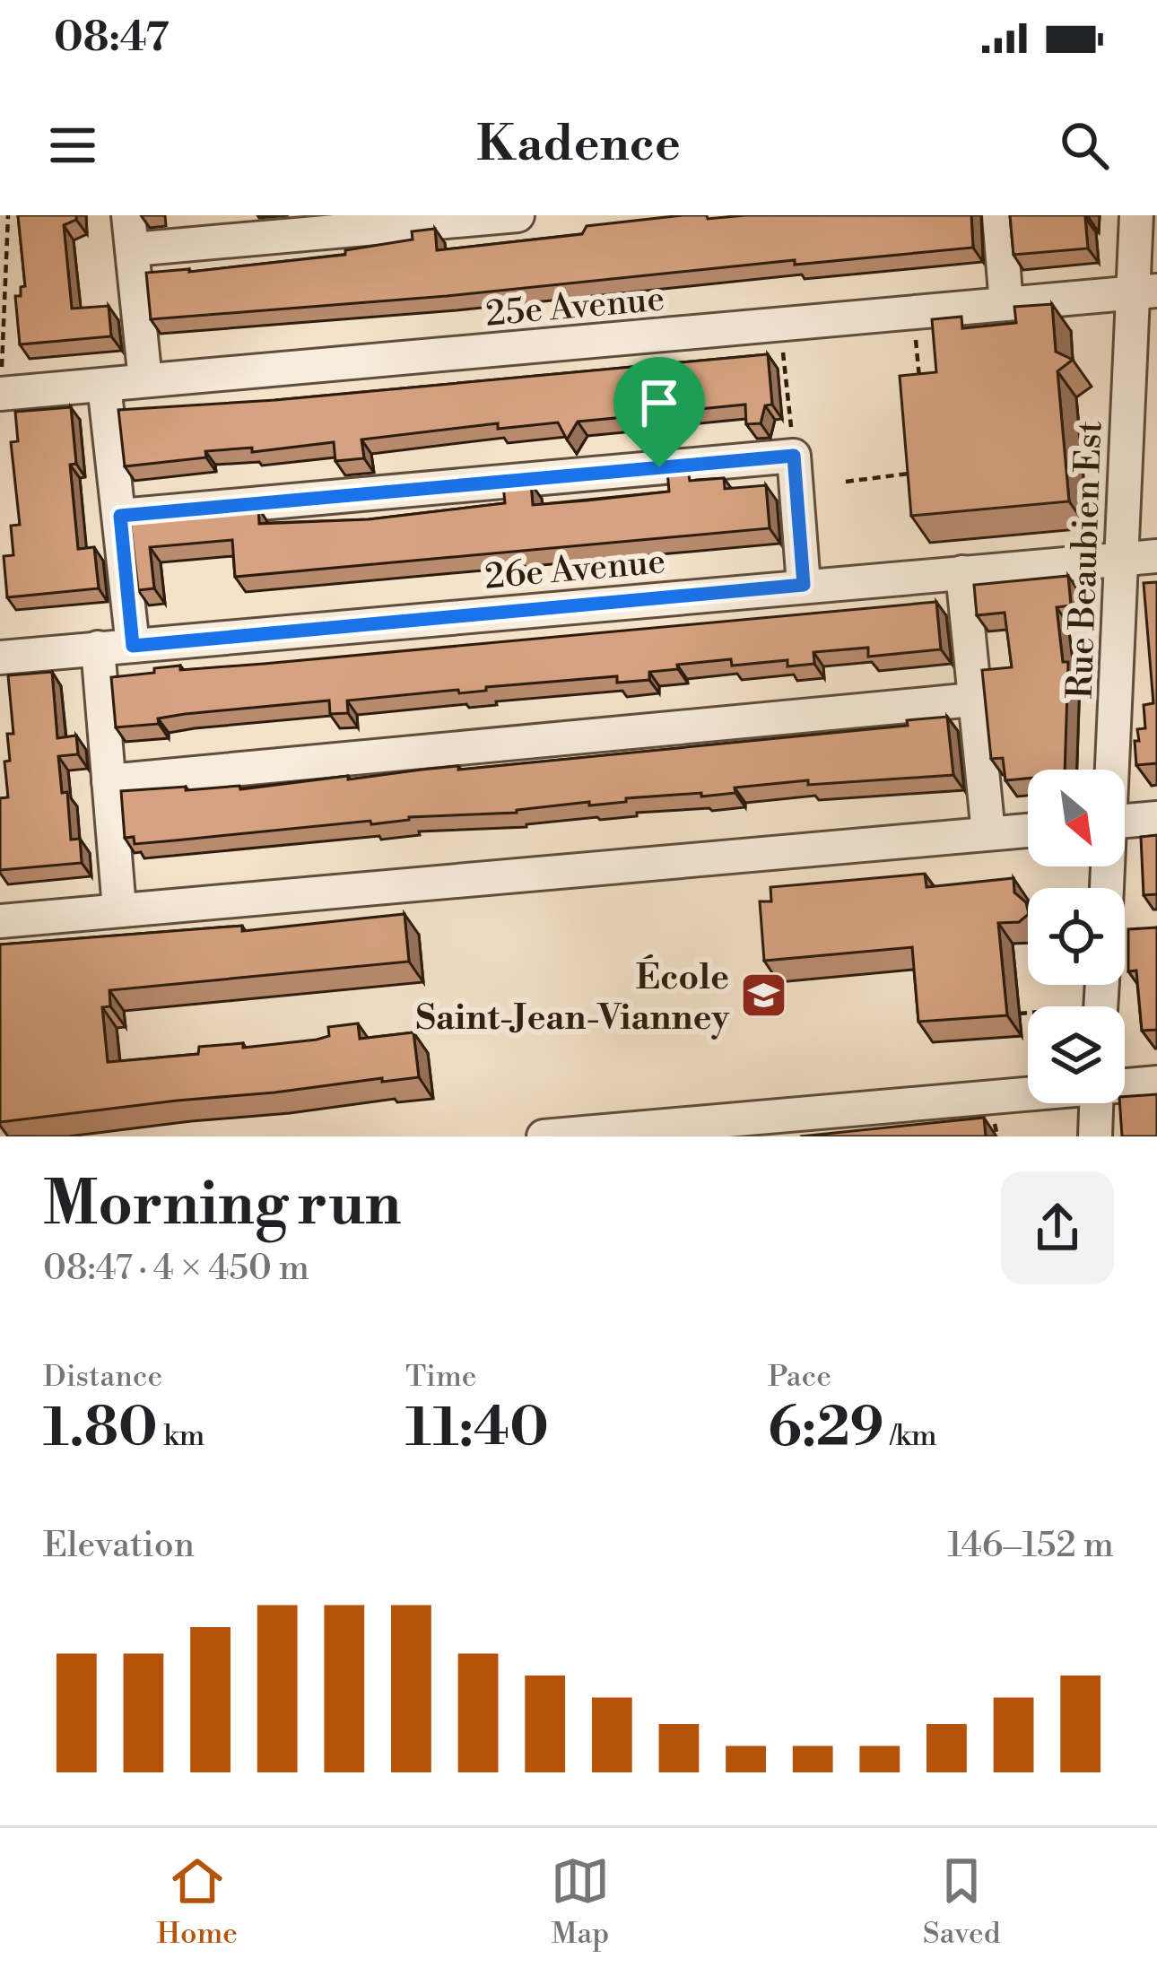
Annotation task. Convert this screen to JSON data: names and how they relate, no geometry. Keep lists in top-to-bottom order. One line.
{"streets":{"street":["25e Avenue","Rue Beaubien Est","26e Avenue"]},"crossings":[["25e Avenue","Rue Beaubien Est"],["Rue Beaubien Est","26e Avenue"]],"places":{"school or university":["École Saint-Jean-Vianney"]},"north":"bottom right","page":{"status":"08:47","header":"Kadence","heading":["Morning run","08:47 · 4 × 450 m"],"stats":[["Distance","1.80 km"],["Time","11:40"],["Pace","6:29 /km"]],"chart":["Elevation","146–152 m"],"tabs":["Home","Map","Saved"]}}
